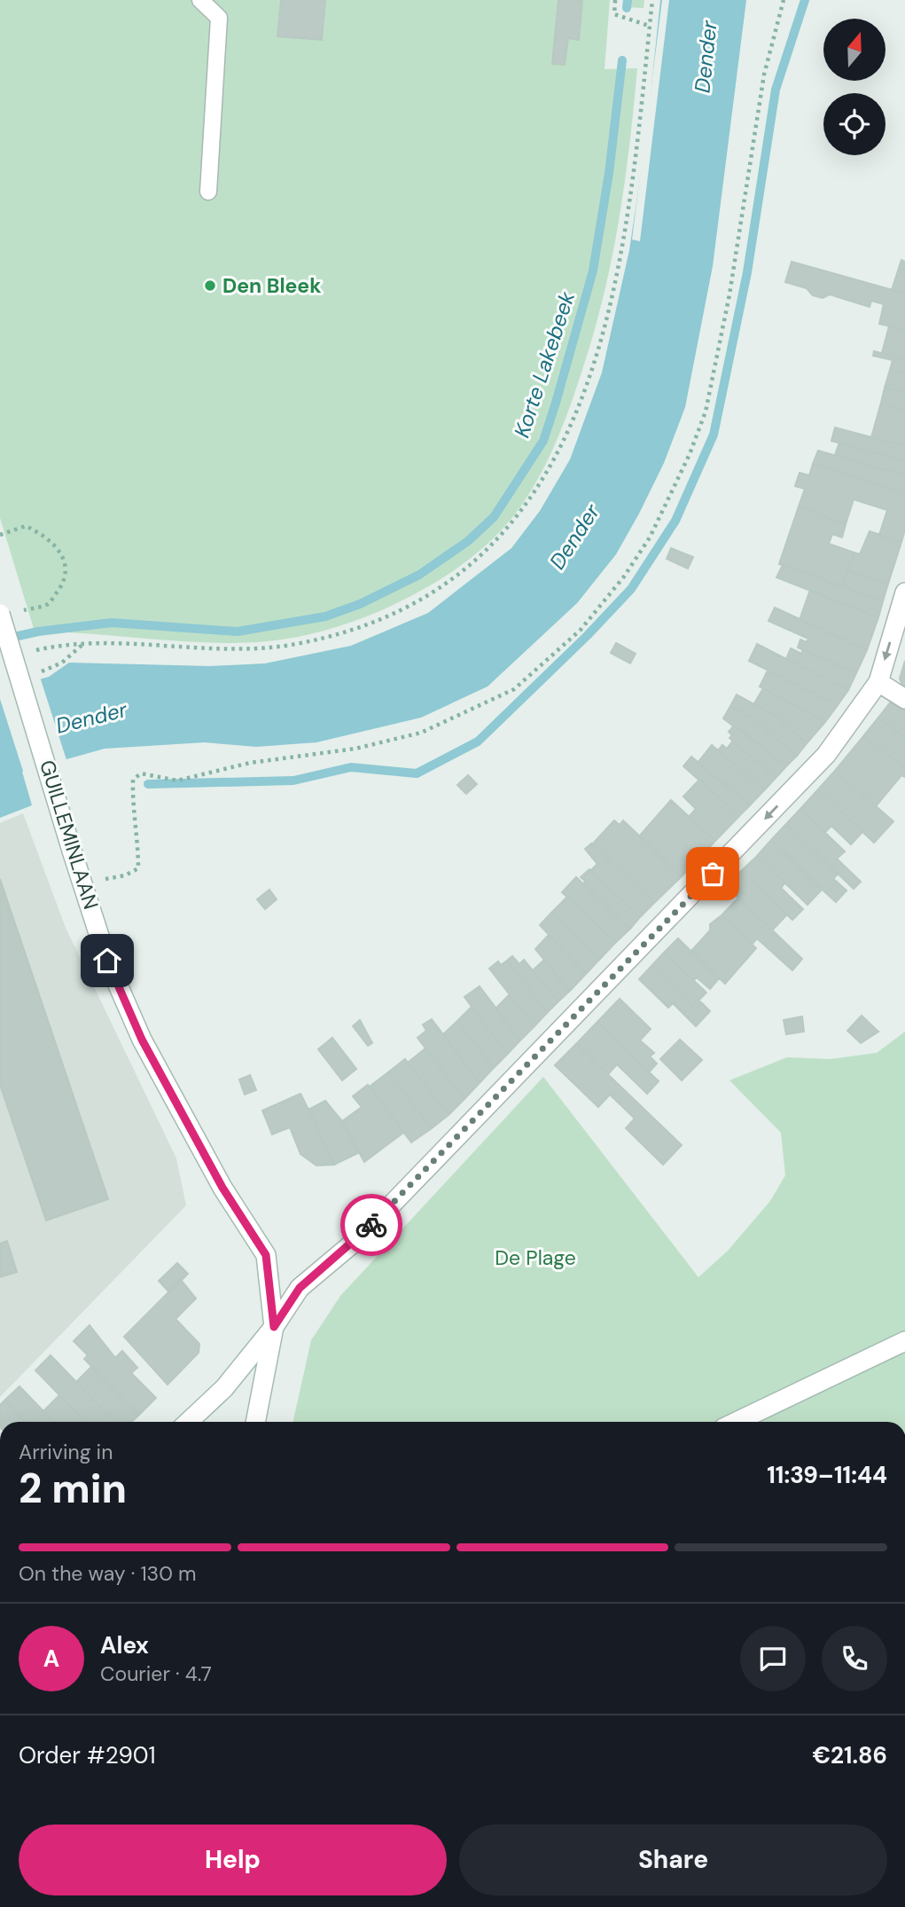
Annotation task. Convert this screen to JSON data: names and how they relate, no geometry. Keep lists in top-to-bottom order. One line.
{"streets":{"street":["GUILLEMINLAAN"]},"water":["Dender","Korte Lakebeek"],"parks":["De Plage"],"places":["Den Bleek"],"north":"top","page":{"heading":["2 min","Arriving in","11:39–11:44"],"panel":["Alex","Courier · 4.7","Order #2901","€21.86"],"bar":"On the way · 130 m","round":"A","buttons":["Help","Share"]}}
